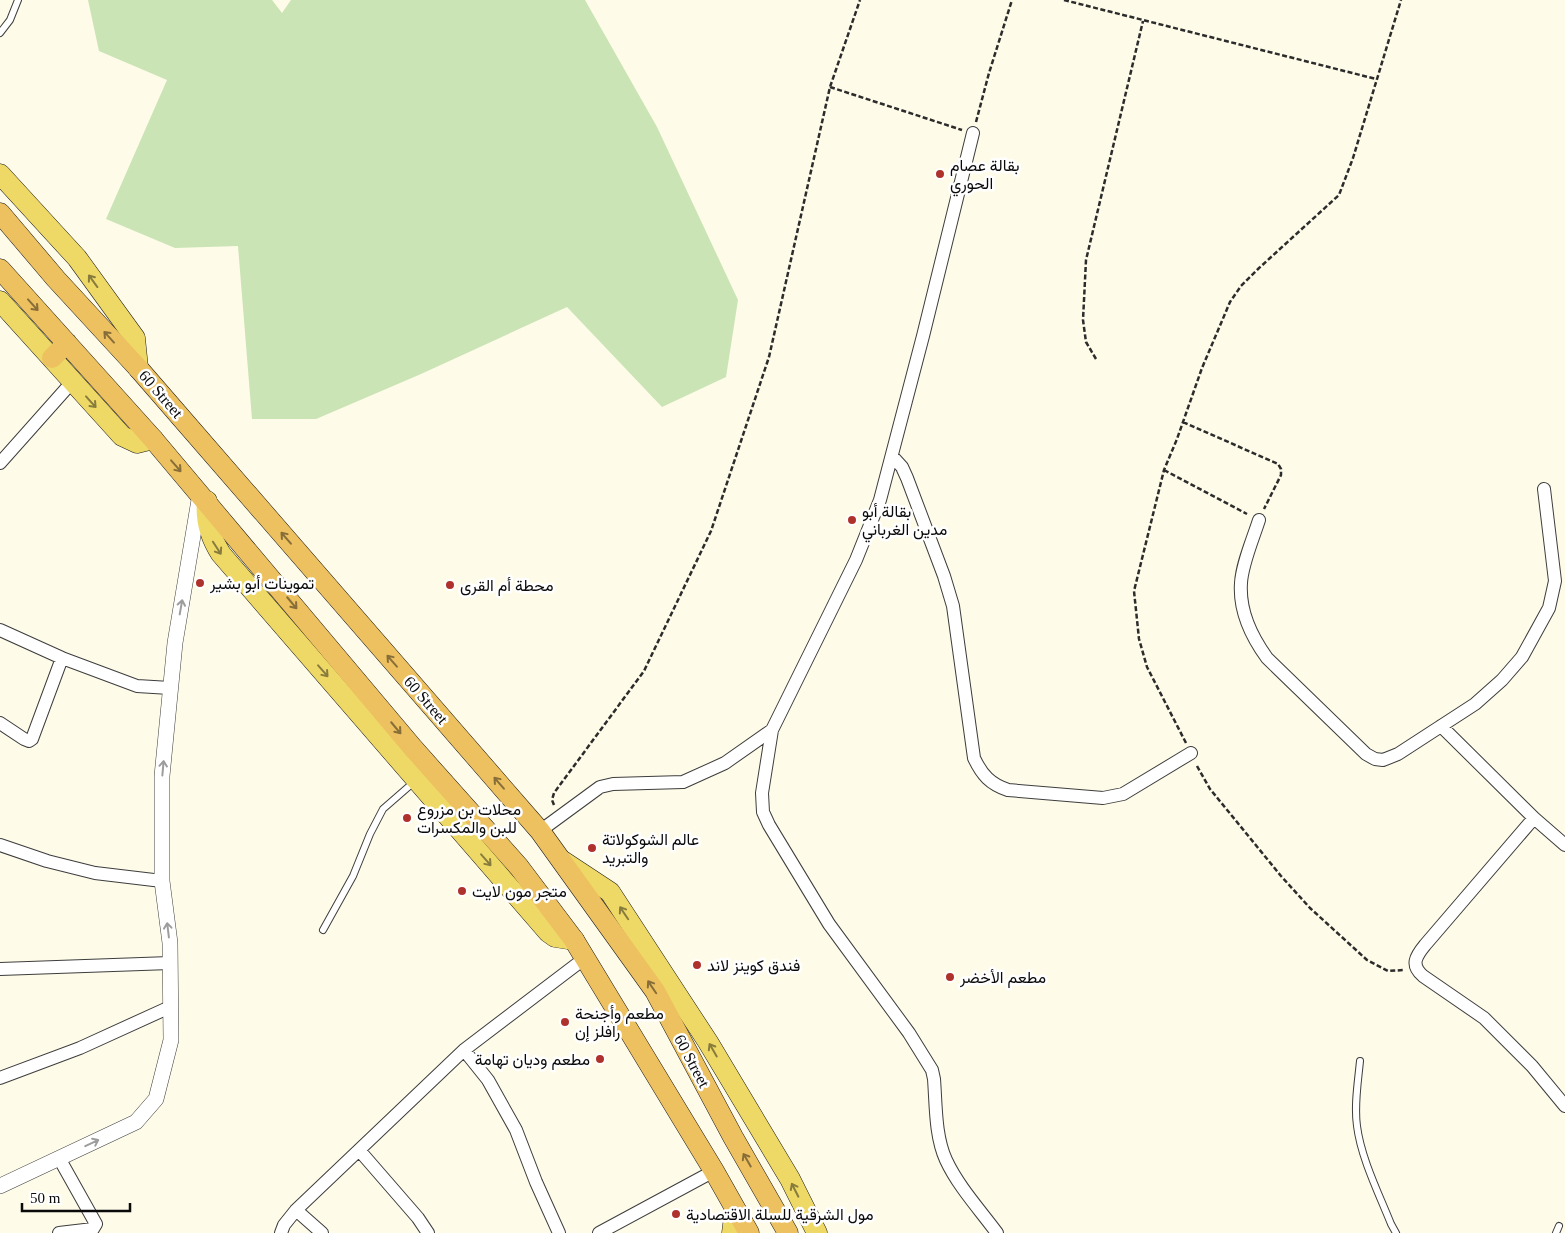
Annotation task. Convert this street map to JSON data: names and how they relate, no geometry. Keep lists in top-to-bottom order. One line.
{"streets":{"highway":["60 Street"]},"places":["بقالة عصام الحوري","بقالة أبو مدين الغرباني","تموينات أبو بشير","محطة أم القرى","محلات بن مزروع للبن والمكسرات","عالم الشوكولاتة والتبريد","متجر مون لايت","فندق كوينز لاند","مطعم الأخضر","مطعم وأجنحة رافلز إن","مطعم وديان تهامة","مول الشرقية للسلة الاقتصادية"],"scale_bar":"50 m"}
